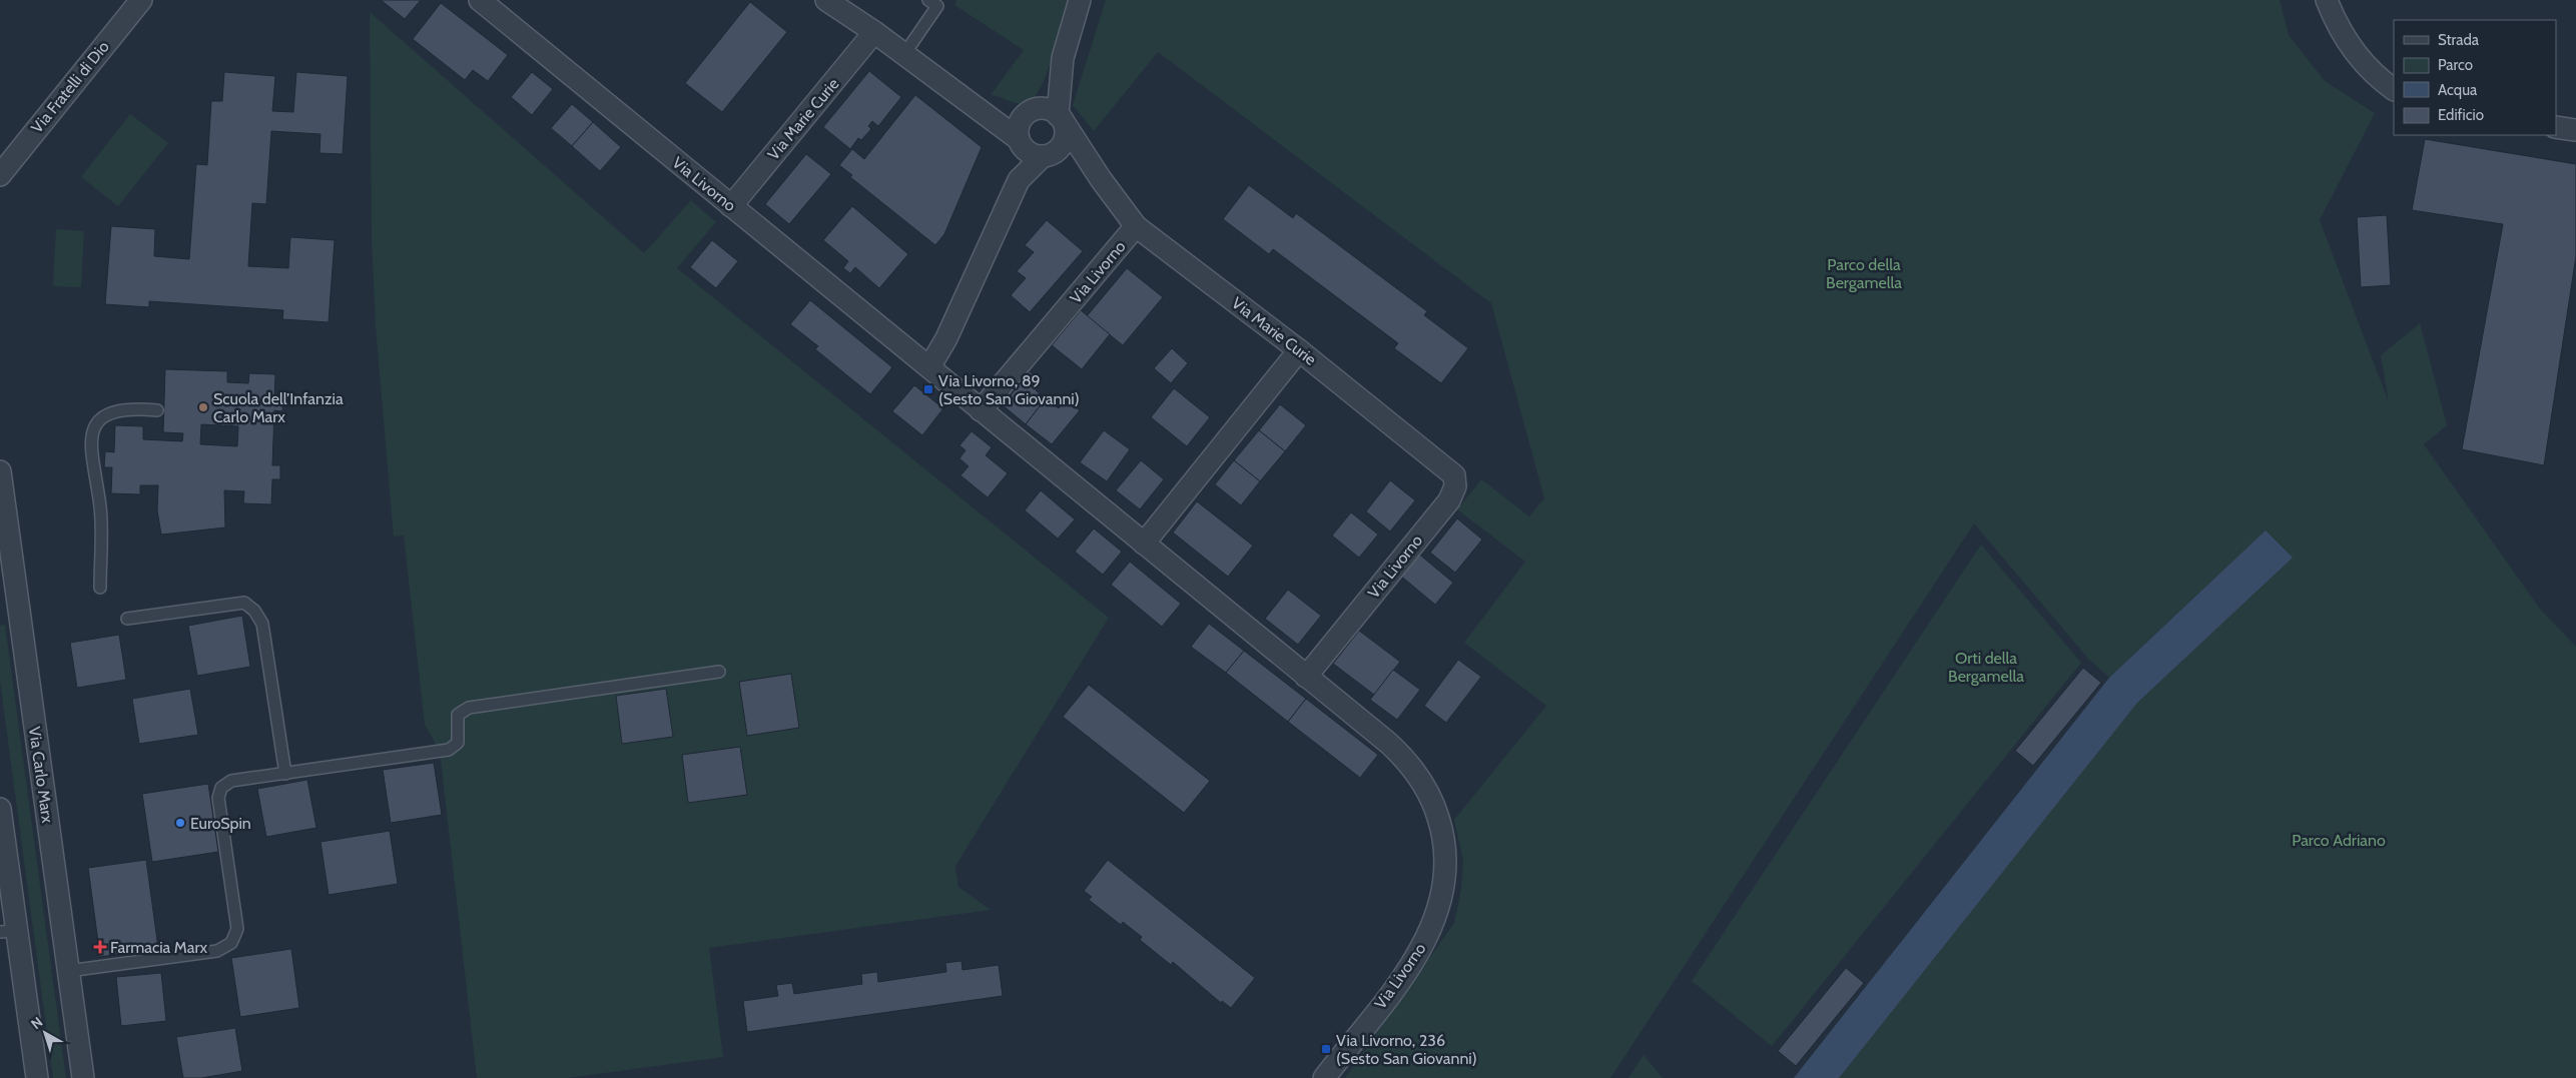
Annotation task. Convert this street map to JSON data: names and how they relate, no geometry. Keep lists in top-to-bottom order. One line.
{"streets":{"street":["Via Fratelli di Dio","Via Marie Curie","Via Livorno","Via Carlo Marx"]},"crossings":[["Via Marie Curie","Via Livorno"]],"parks":["Parco della Bergamella","Orti della Bergamella","Parco Adriano"],"places":{"transit":["Via Livorno, 89 (Sesto San Giovanni)","Via Livorno, 236 (Sesto San Giovanni)"],"other":["Scuola dell’Infanzia Carlo Marx","EuroSpin"],"health":["Farmacia Marx"]},"legend":["Strada","Parco","Acqua","Edificio"],"north":"top left"}
